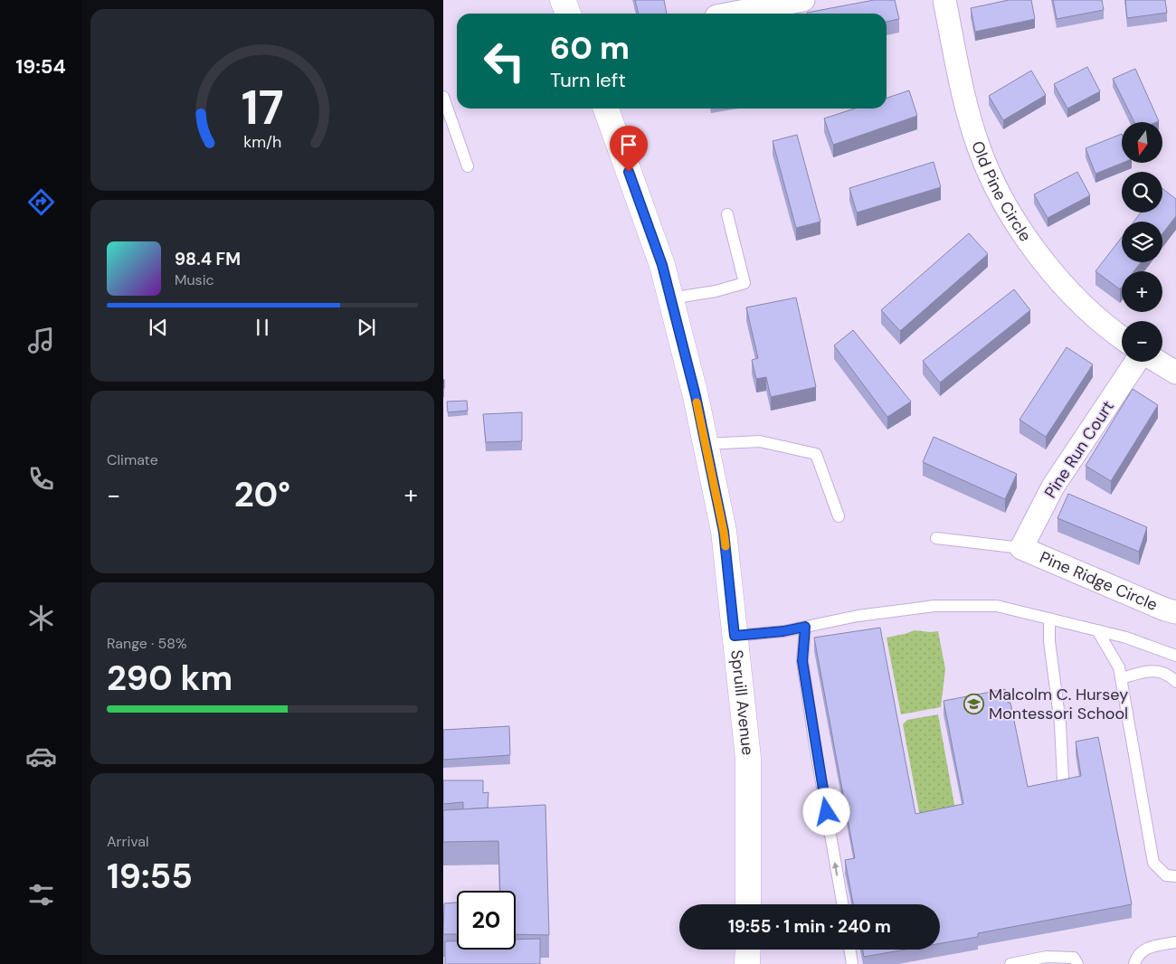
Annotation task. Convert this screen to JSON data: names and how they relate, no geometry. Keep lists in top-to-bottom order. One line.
{"streets":{"street":["Old Pine Circle","Pine Run Court","Pine Ridge Circle","Spruill Avenue"]},"crossings":[["Pine Run Court","Pine Ridge Circle"]],"places":{"school or university":["Malcolm C. Hursey Montessori School"]},"north":"bottom","page":{"tabs":"19:54","turn":["60 m","Turn left"],"map_buttons":["+","−"],"song":["98.4 FM","Music"],"tile":["Climate",["Range · 58%","290 km"],["Arrival","19:55"]],"heat":["−","20°","+"],"limit":"20","trip":"19:55 · 1 min · 240 m","gauge":["17","km/h"]}}
